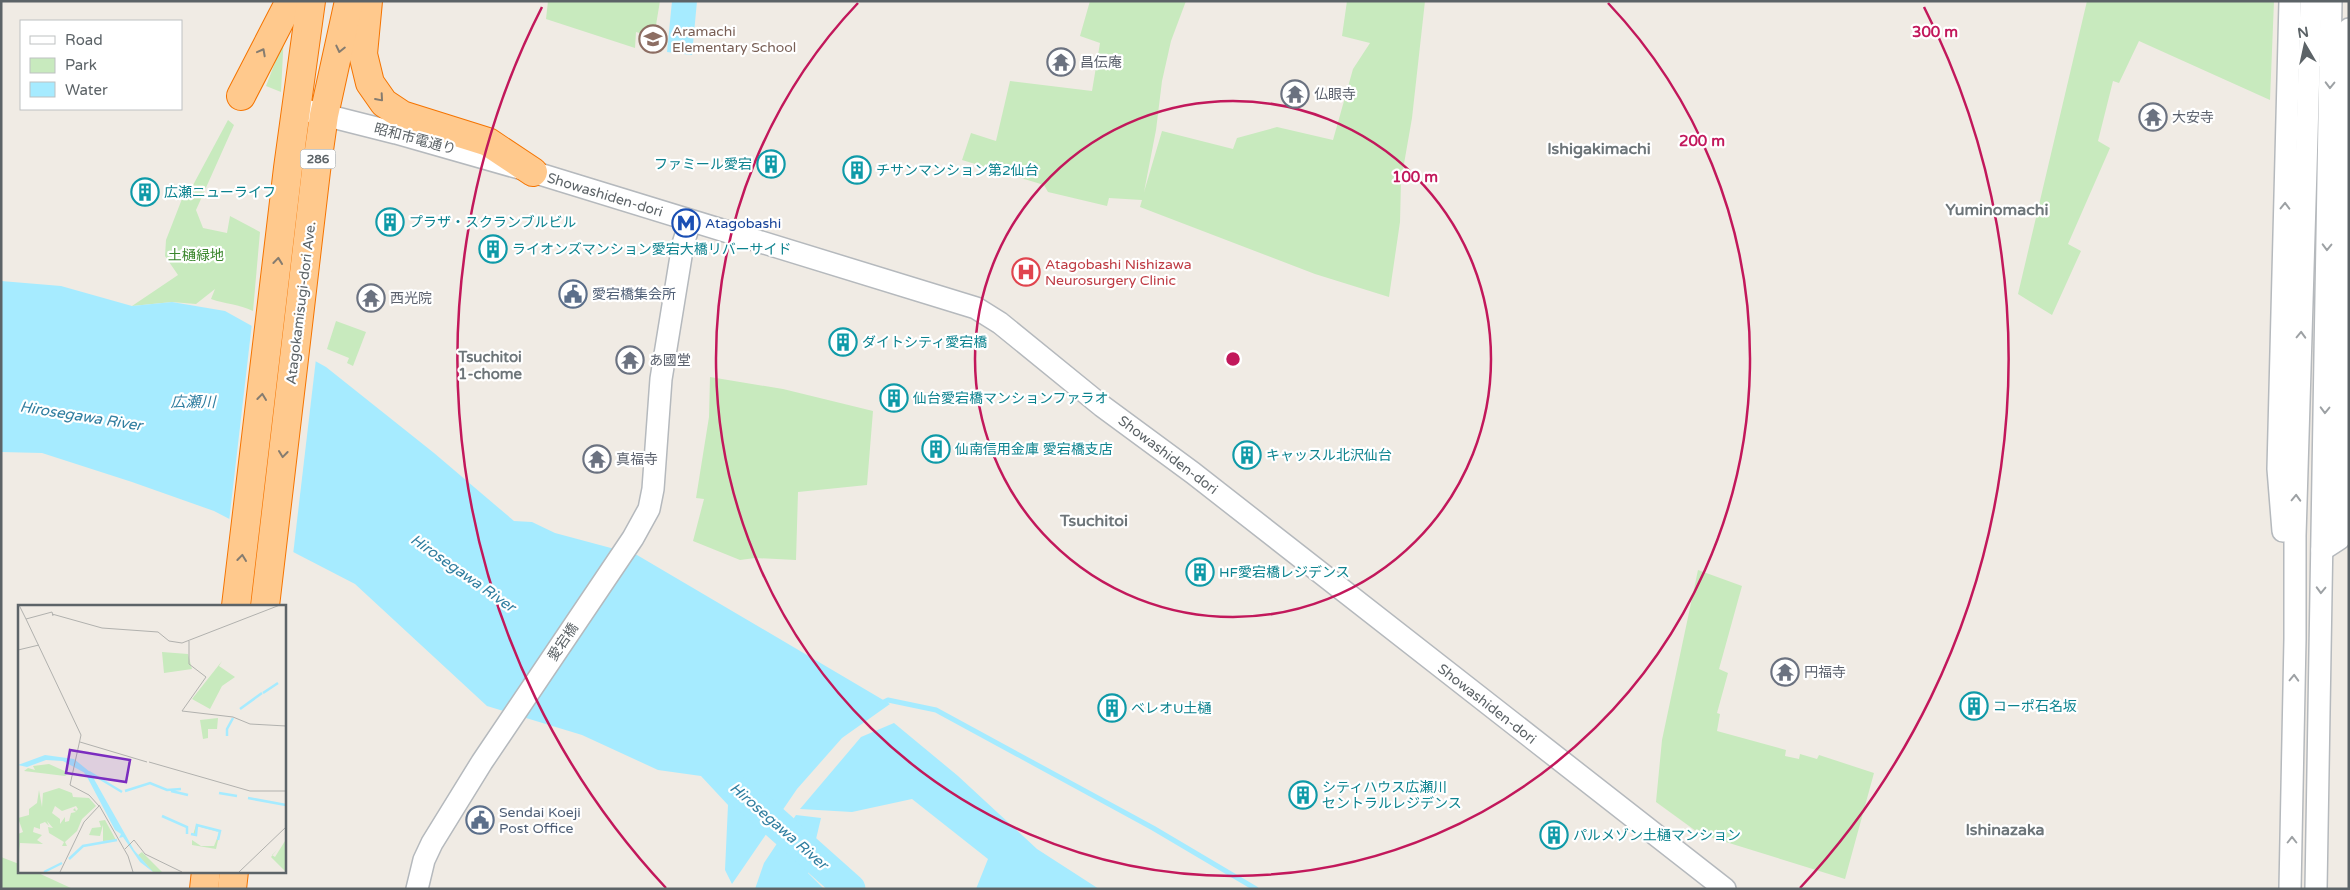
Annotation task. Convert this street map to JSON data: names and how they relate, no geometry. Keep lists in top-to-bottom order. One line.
{"streets":{"highway":["286","Atagokamisugi-dori Ave."],"street":["昭和市電通り","Showashiden-dori","愛宕橋"]},"crossings":[["昭和市電通り","Showashiden-dori"],["昭和市電通り","Atagokamisugi-dori Ave."],["Showashiden-dori","愛宕橋"]],"districts":["Ishigakimachi","Yuminomachi","Tsuchitoi 1-chome","Tsuchitoi","Ishinazaka"],"water":["広瀬川","Hirosegawa River"],"parks":["土樋緑地"],"places":{"school or university":["Aramachi Elementary School"],"temple":["昌伝庵","仏眼寺","大安寺","西光院","あ國堂","真福寺","円福寺"],"building":["ファミール愛宕","チサンマンション第2仙台","広瀬ニューライフ","プラザ・スクランブルビル","ライオンズマンション愛宕大橋リバーサイド","ダイトシティ愛宕橋","仙台愛宕橋マンションファラオ","仙南信用金庫 愛宕橋支店","キャッスル北沢仙台","HF愛宕橋レジデンス","コーポ石名坂","ベレオU土樋","シティハウス広瀬川 セントラルレジデンス","パルメゾン土樋マンション"],"metro station":["Atagobashi"],"hospital":["Atagobashi Nishizawa Neurosurgery Clinic"],"public building":["愛宕橋集会所","Sendai Koeji Post Office"]},"legend":["Road","Park","Water"],"north":"top","rings":["300 m","200 m","100 m"]}
